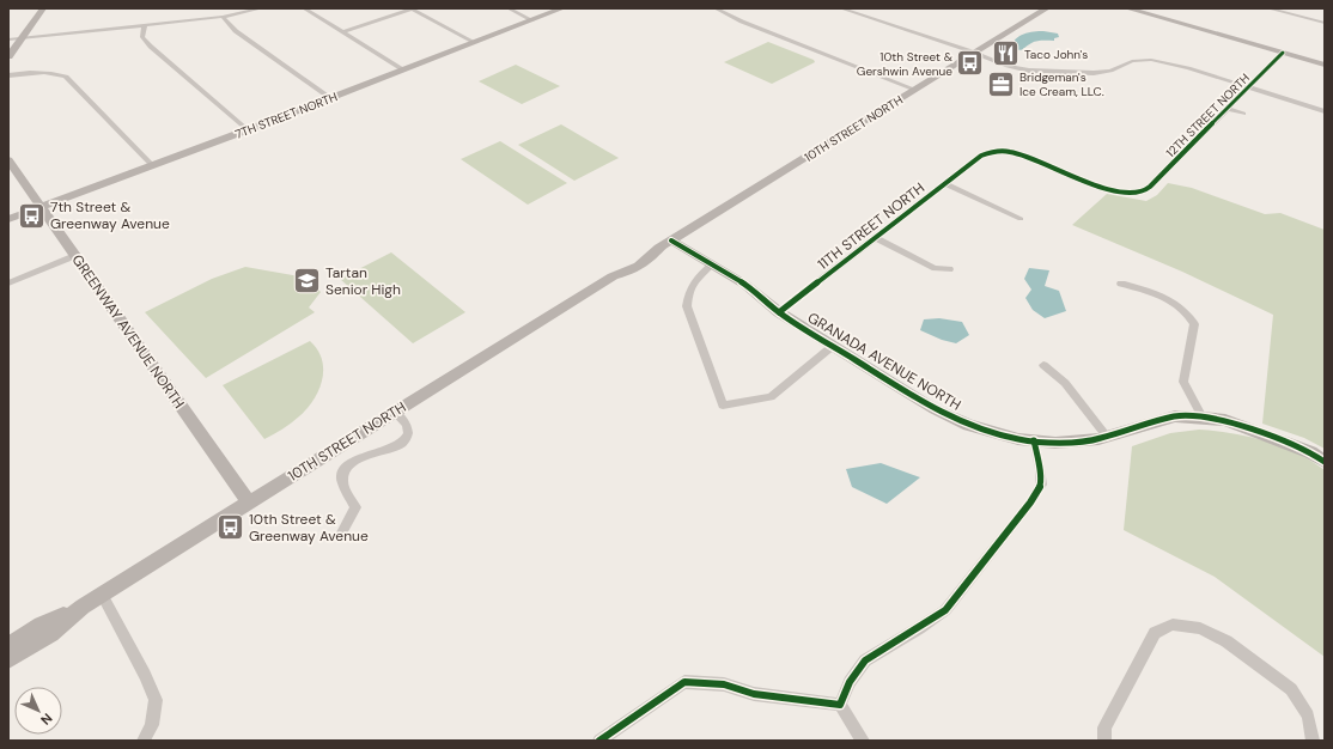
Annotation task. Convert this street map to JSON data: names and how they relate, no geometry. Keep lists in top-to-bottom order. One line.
{"streets":{"street":["7TH STREET NORTH","12TH STREET NORTH","10TH STREET NORTH","11TH STREET NORTH","GREENWAY AVENUE NORTH","GRANADA AVENUE NORTH"]},"crossings":[["7TH STREET NORTH","GREENWAY AVENUE NORTH"],["12TH STREET NORTH","11TH STREET NORTH"],["10TH STREET NORTH","GREENWAY AVENUE NORTH"],["10TH STREET NORTH","GRANADA AVENUE NORTH"],["11TH STREET NORTH","GRANADA AVENUE NORTH"]],"places":{"restaurant":["Taco John's"],"bus stop":["10th Street & Gershwin Avenue","7th Street & Greenway Avenue","10th Street & Greenway Avenue"],"office":["Bridgeman's Ice Cream, LLC."],"school or university":["Tartan Senior High"]},"north":"bottom right"}
